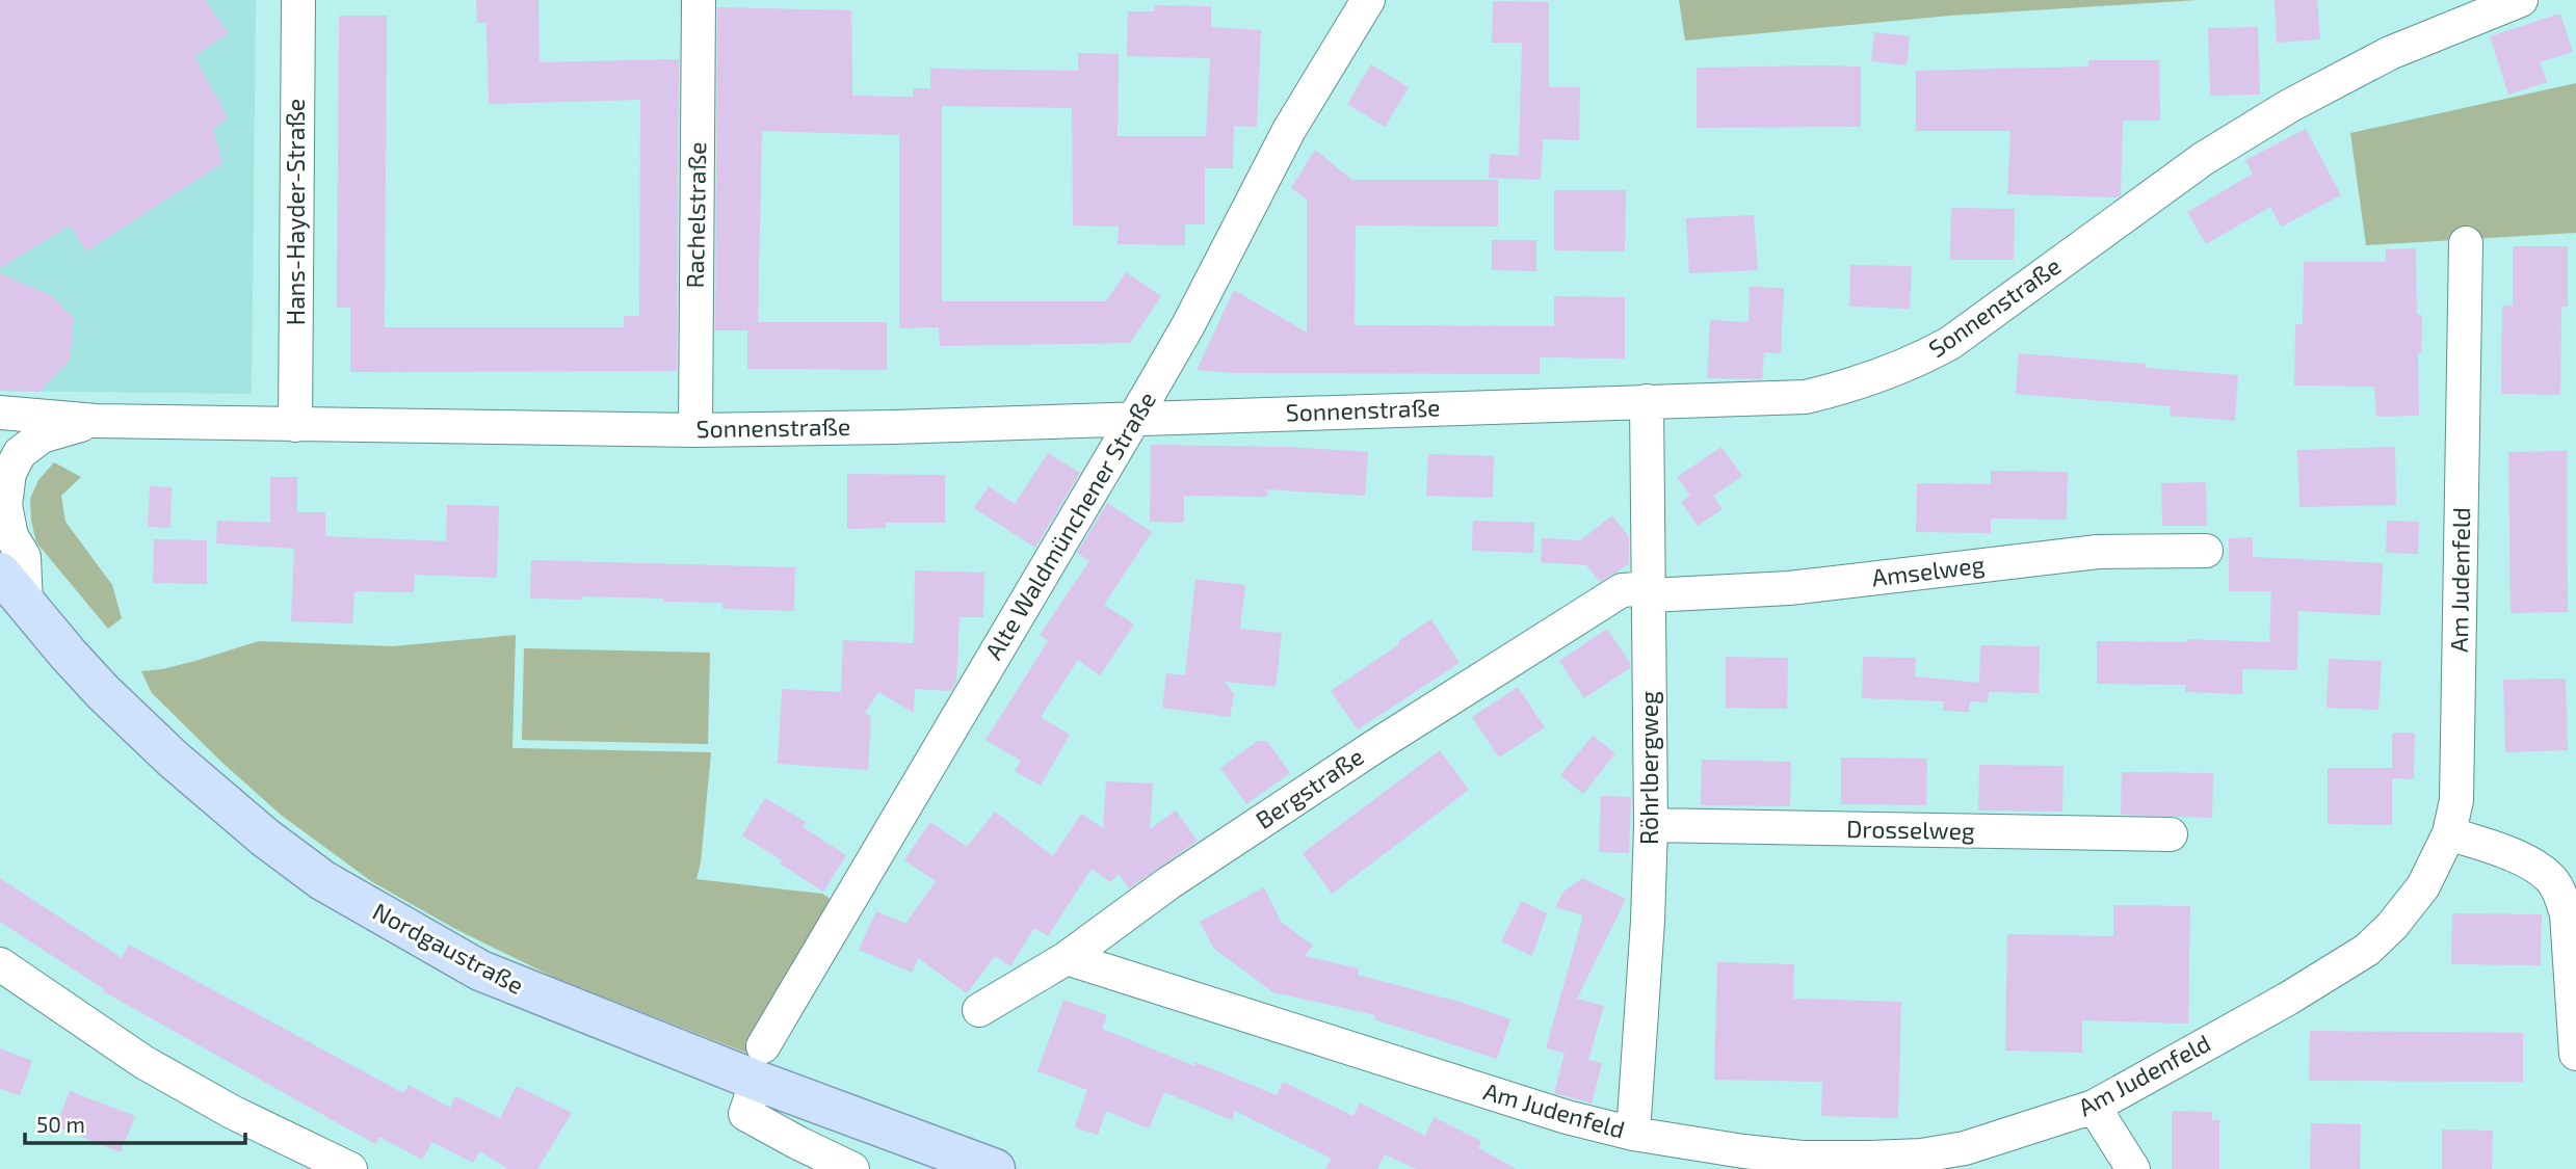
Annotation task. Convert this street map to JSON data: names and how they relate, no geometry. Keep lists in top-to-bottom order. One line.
{"streets":{"main road":["Nordgaustraße"],"street":["Hans-Hayder-Straße","Rachelstraße","Sonnenstraße","Alte Waldmünchener Straße","Amselweg","Am Judenfeld","Röhrlbergweg","Bergstraße","Drosselweg"]},"crossings":[["Hans-Hayder-Straße","Sonnenstraße"],["Rachelstraße","Sonnenstraße"],["Sonnenstraße","Alte Waldmünchener Straße"],["Sonnenstraße","Röhrlbergweg"],["Sonnenstraße","Nordgaustraße"],["Alte Waldmünchener Straße","Nordgaustraße"],["Amselweg","Röhrlbergweg"],["Amselweg","Bergstraße"],["Am Judenfeld","Röhrlbergweg"],["Am Judenfeld","Bergstraße"],["Röhrlbergweg","Bergstraße"],["Röhrlbergweg","Drosselweg"]],"scale_bar":"50 m"}
